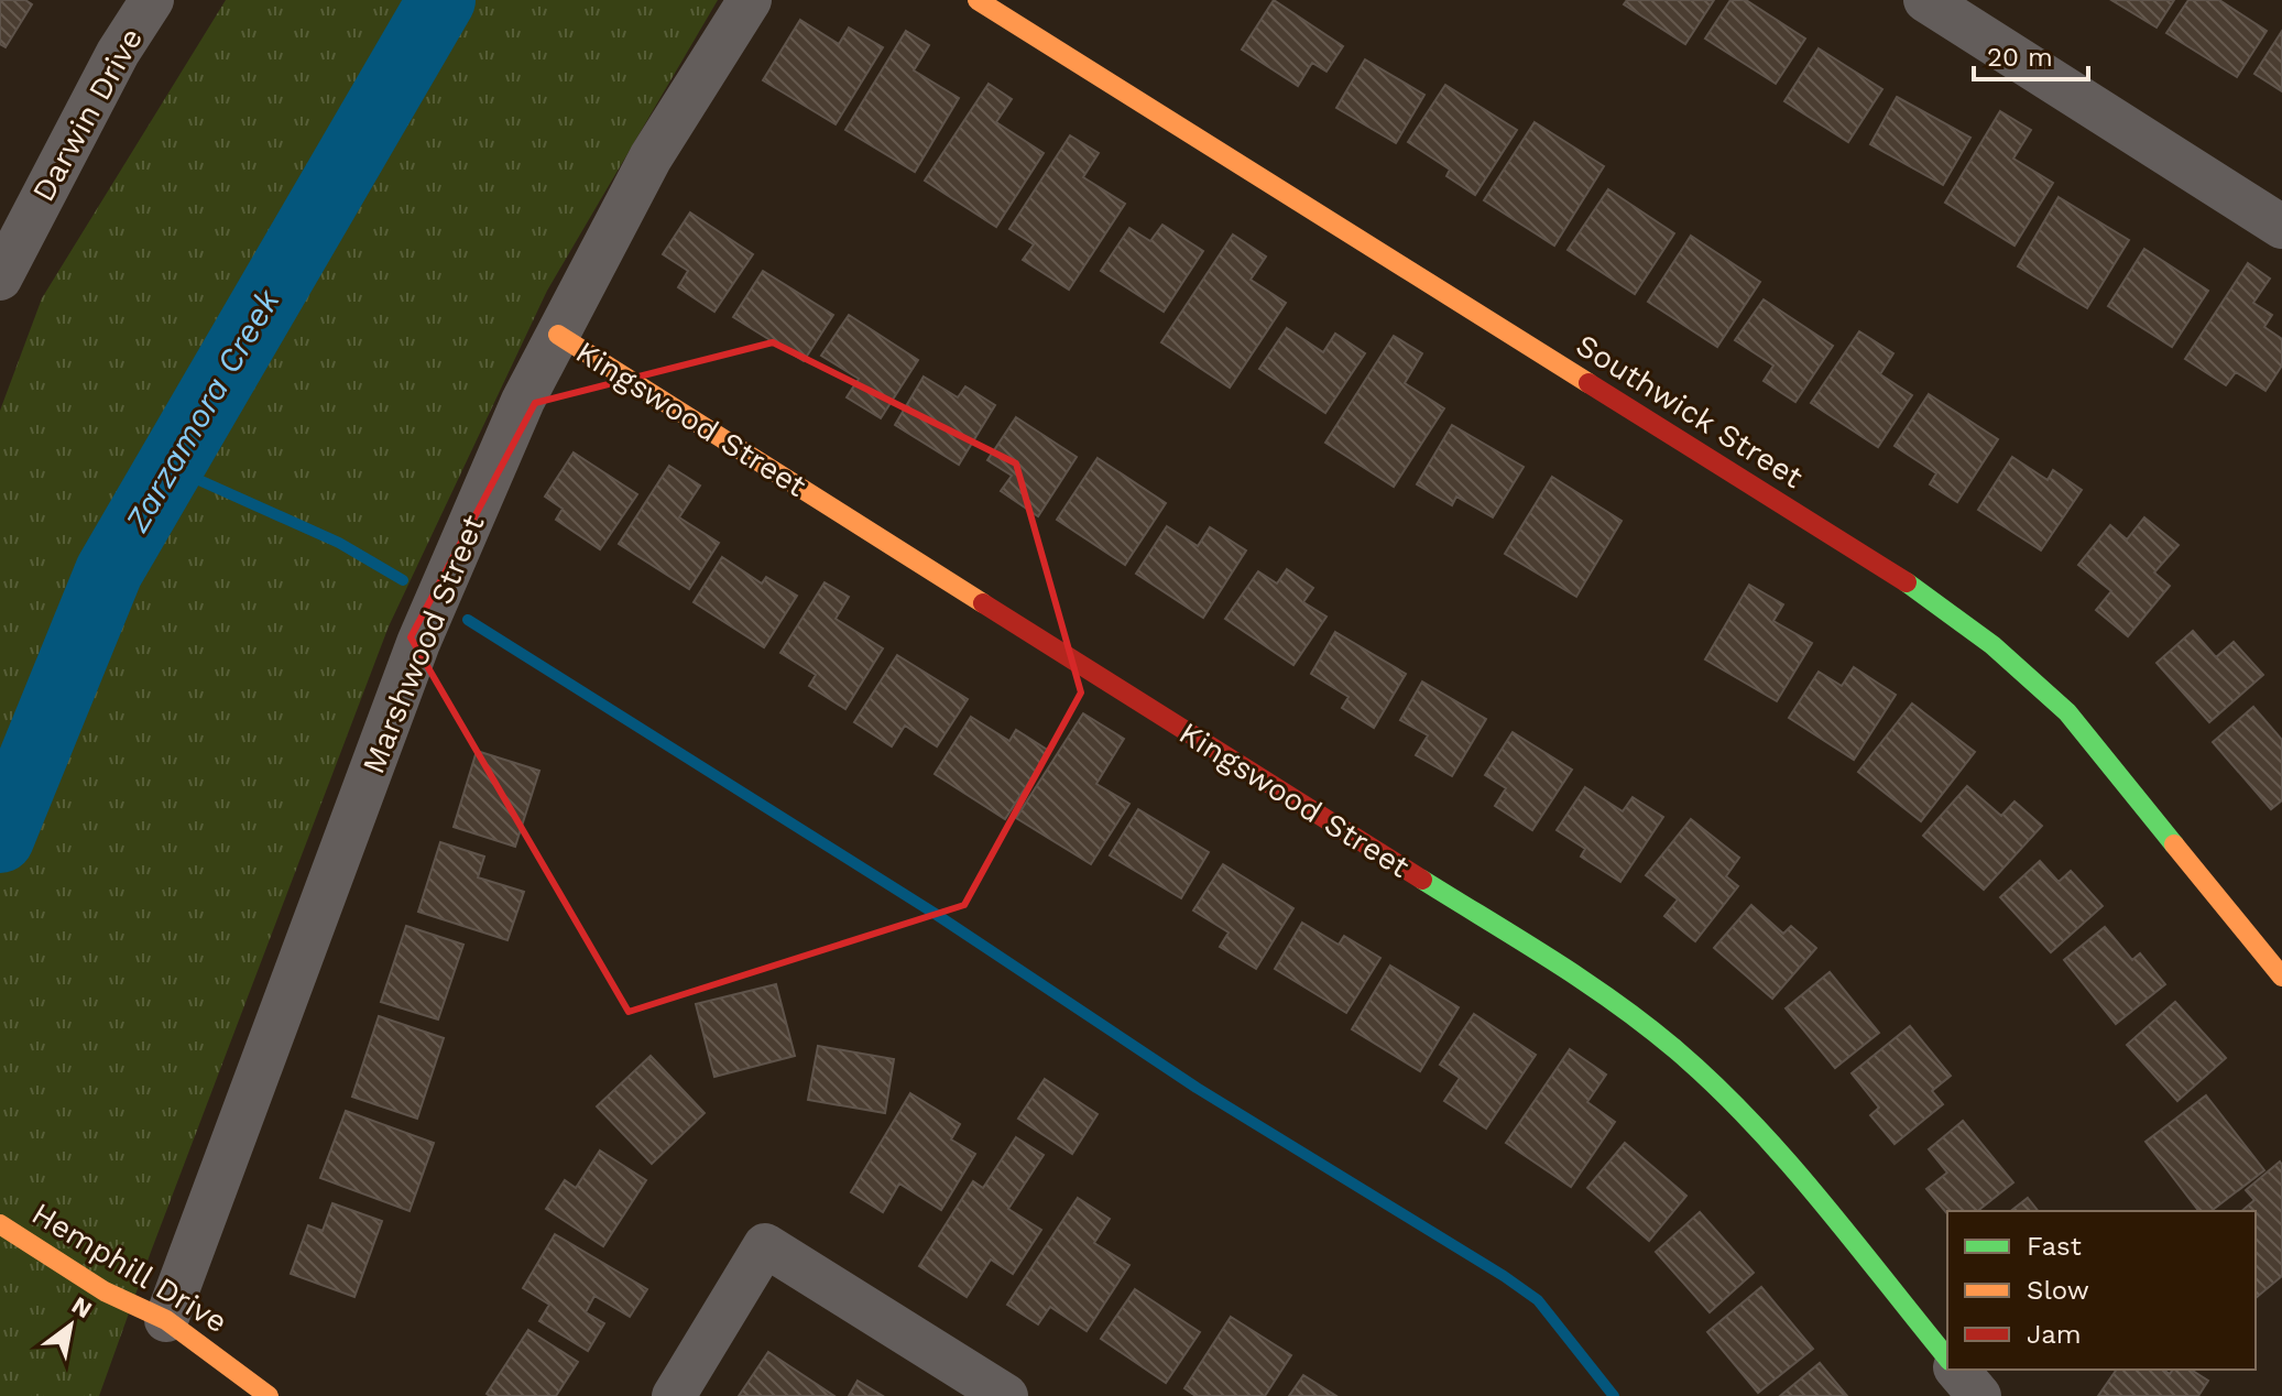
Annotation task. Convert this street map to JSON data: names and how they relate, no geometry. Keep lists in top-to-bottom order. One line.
{"streets":{"street":["Darwin Drive","Southwick Street","Kingswood Street","Marshwood Street","Hemphill Drive"]},"crossings":[["Kingswood Street","Marshwood Street"],["Marshwood Street","Hemphill Drive"]],"water":["Zarzamora Creek"],"legend":["Fast","Slow","Jam"],"scale_bar":"20 m","north":"top right"}
